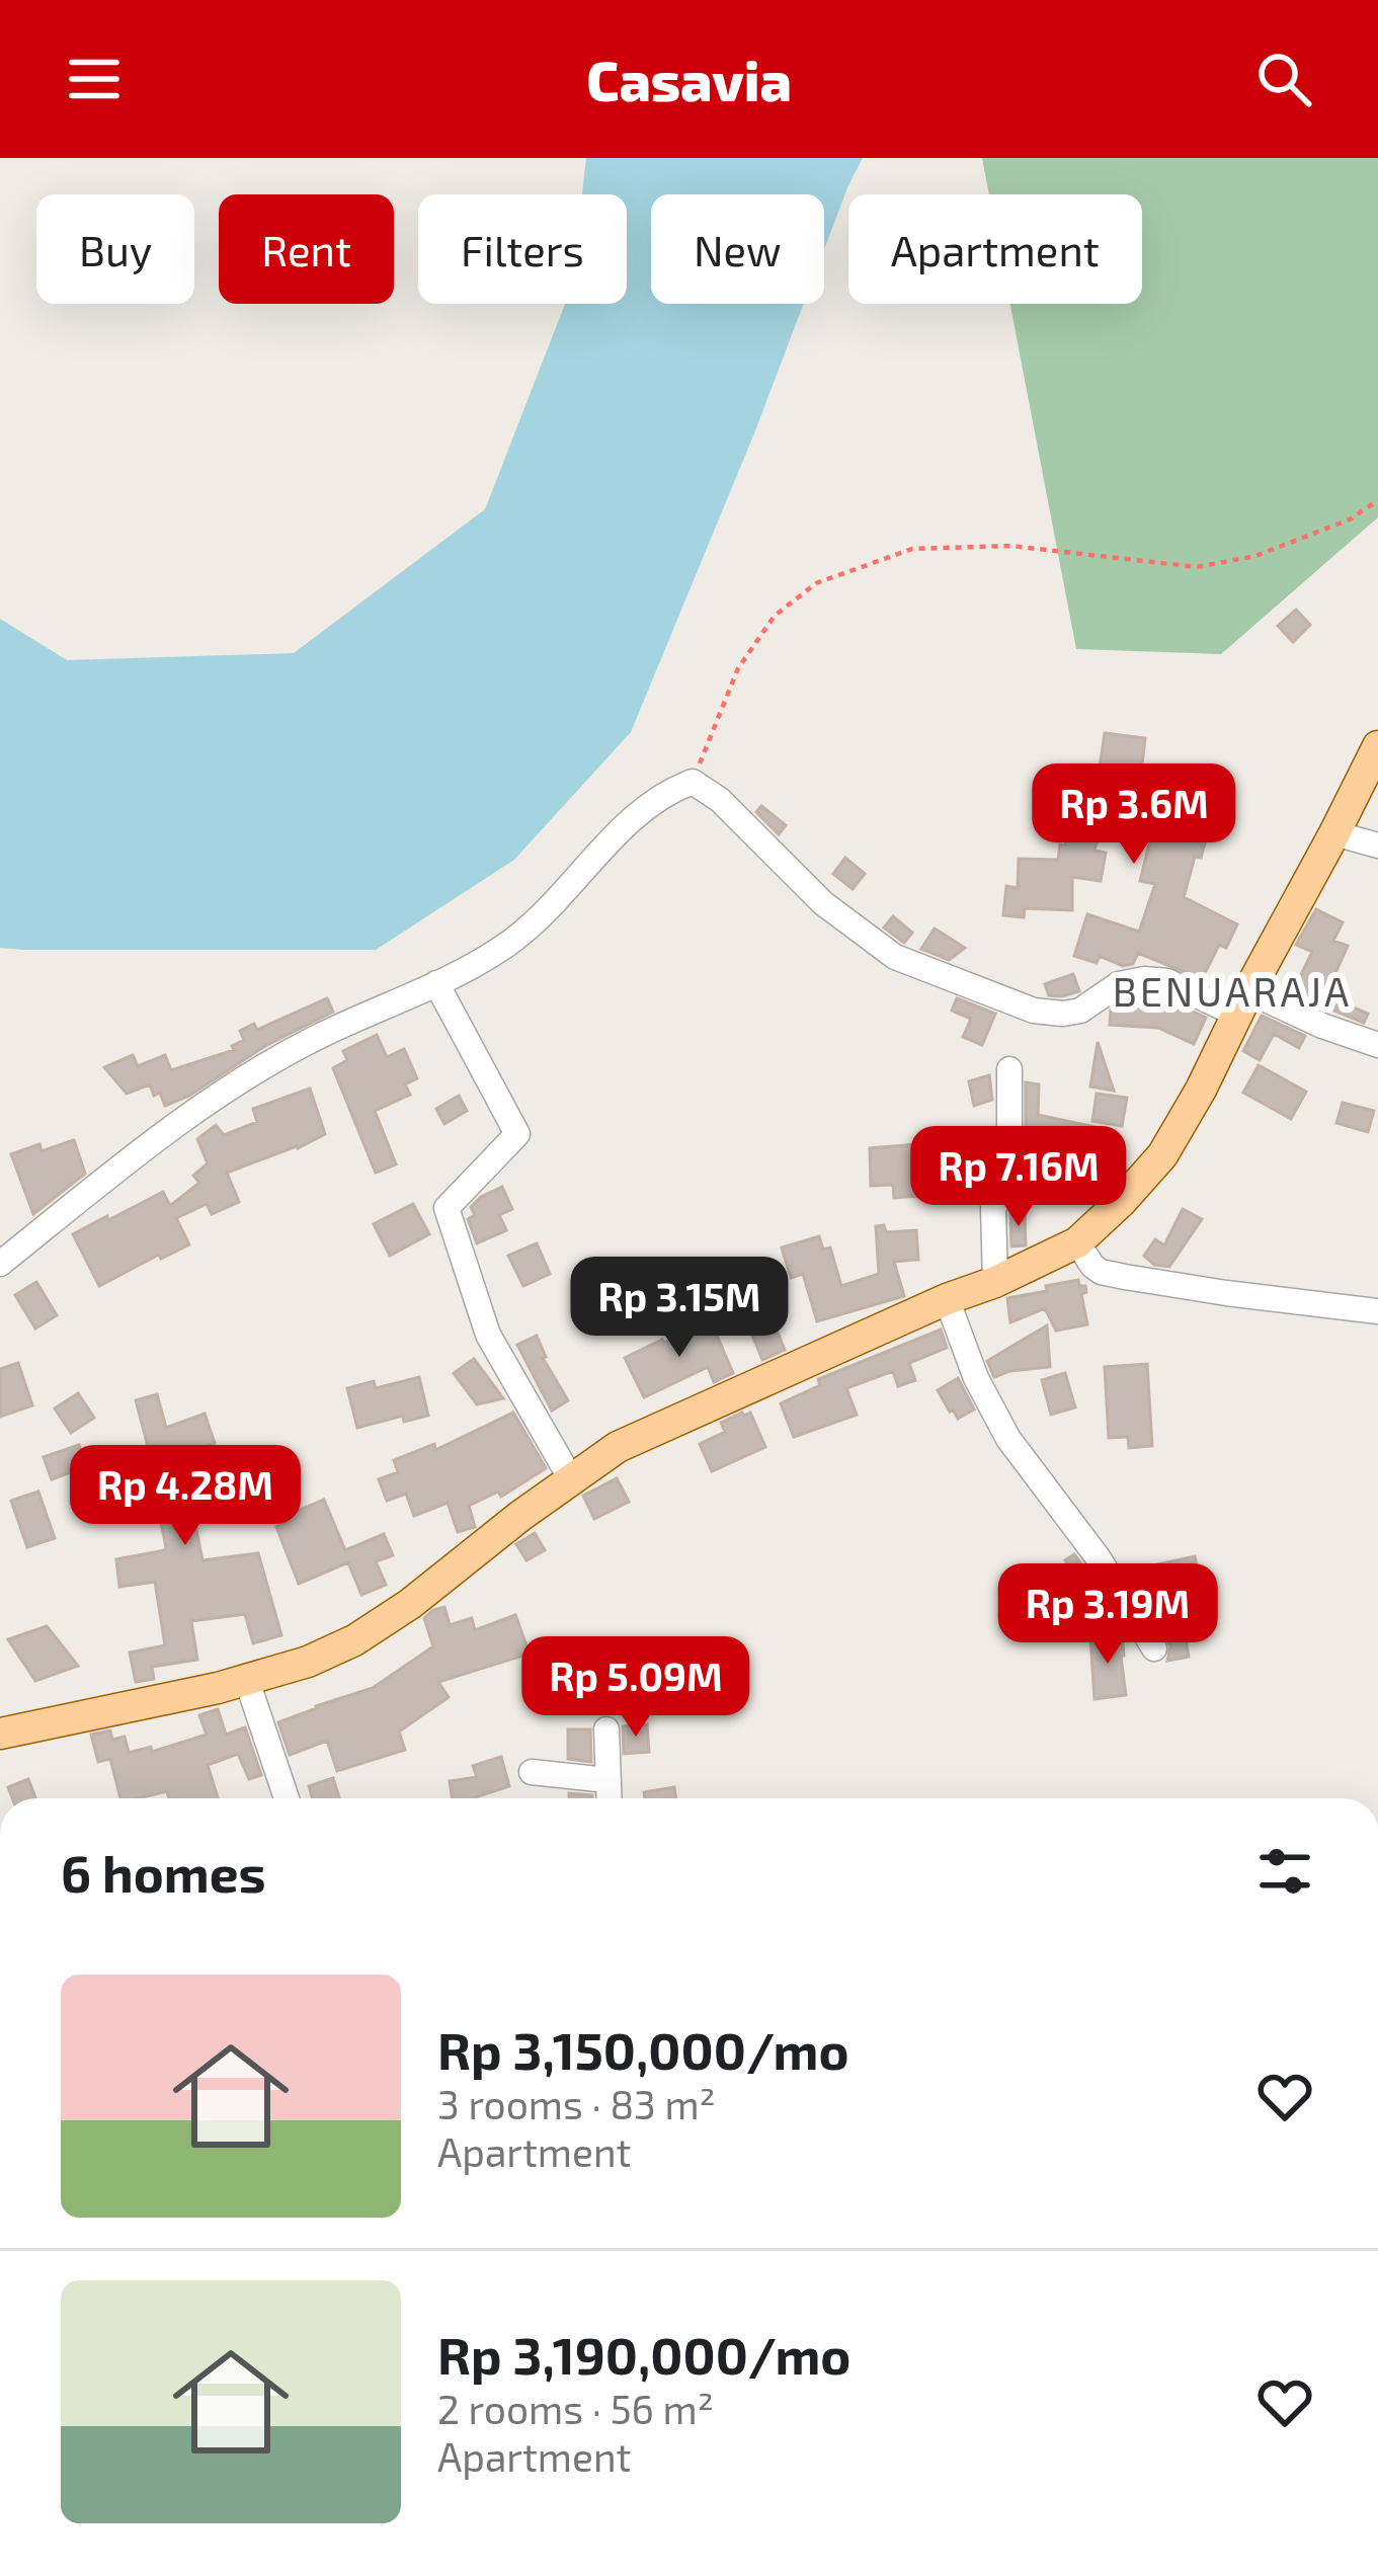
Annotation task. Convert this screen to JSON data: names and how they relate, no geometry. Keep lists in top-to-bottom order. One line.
{"districts":["BENUARAJA"],"page":{"header":"Casavia","chip":["Buy","Rent","Filters","New","Apartment"],"price":["Rp 3.6M","Rp 7.16M","Rp 3.15M","Rp 4.28M","Rp 3.19M","Rp 5.09M"],"heading":"6 homes","list":[{"name":"Rp 3,150,000/mo","note":"3 rooms · 83 m² · Apartment"},{"name":"Rp 3,190,000/mo","note":"2 rooms · 56 m² · Apartment"}]}}
